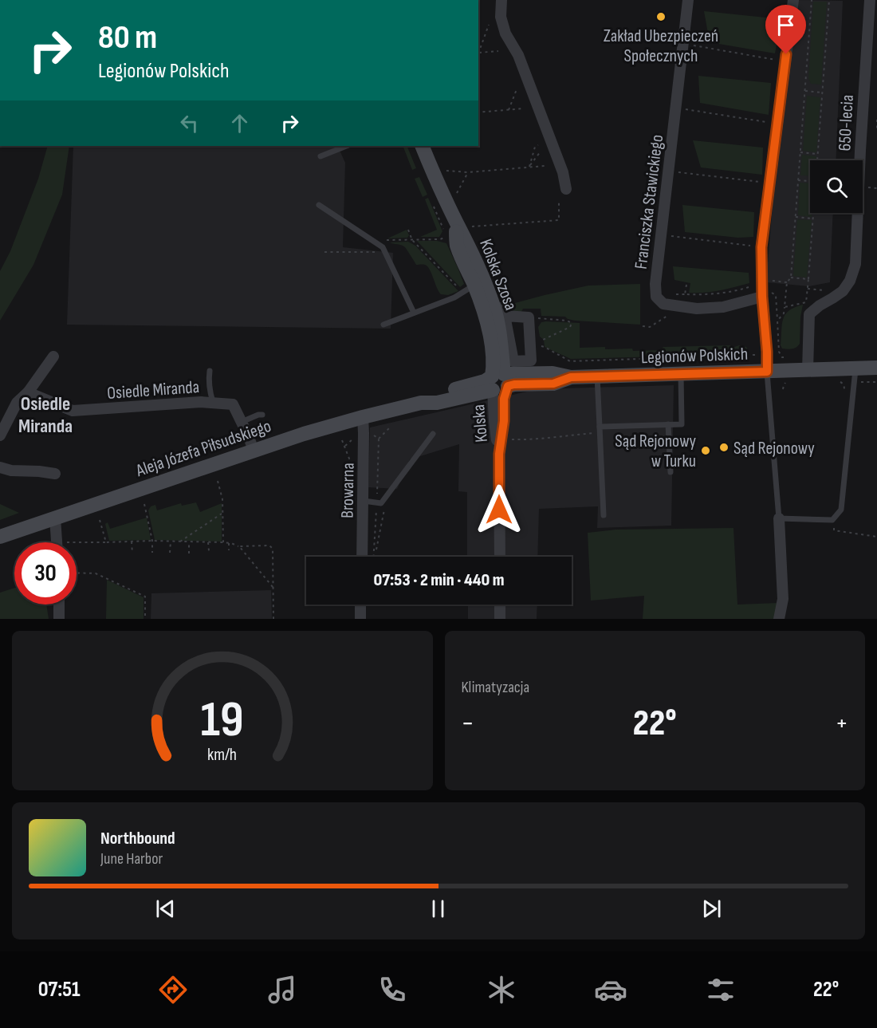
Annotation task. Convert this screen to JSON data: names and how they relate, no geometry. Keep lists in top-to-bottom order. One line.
{"streets":{"street":["650-lecia","Franciszka Stawickiego","Kolska Szosa","Legionów Polskich","Osiedle Miranda","Kolska","Aleja Józefa Piłsudskiego","Browarna"]},"crossings":[["650-lecia","Legionów Polskich"],["Kolska Szosa","Legionów Polskich"],["Kolska Szosa","Kolska"],["Kolska Szosa","Aleja Józefa Piłsudskiego"],["Legionów Polskich","Kolska"],["Legionów Polskich","Aleja Józefa Piłsudskiego"],["Osiedle Miranda","Aleja Józefa Piłsudskiego"],["Kolska","Aleja Józefa Piłsudskiego"],["Aleja Józefa Piłsudskiego","Browarna"]],"districts":["Osiedle Miranda"],"places":["Zakład Ubezpieczeń Społecznych","Sąd Rejonowy","Sąd Rejonowy w Turku"],"page":{"turn":["80 m","Legionów Polskich"],"limit":"30","trip":"07:53 · 2 min · 440 m","tile":"Klimatyzacja","heat":["−","22°","+"],"song":["Northbound","June Harbor"],"tabs":["07:51","22°"],"gauge":["19","km/h"]}}
